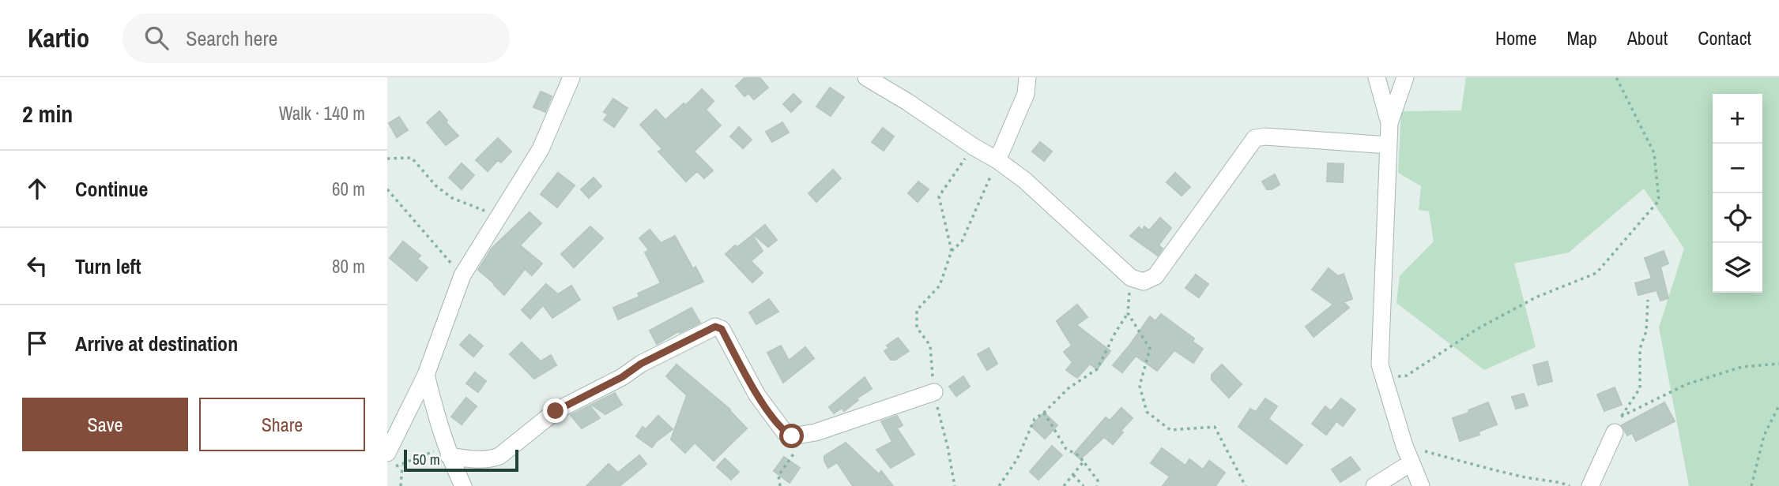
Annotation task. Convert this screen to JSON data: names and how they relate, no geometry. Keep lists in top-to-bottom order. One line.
{"scale_bar":"50 m","page":{"header":"Kartio","search":"Search here","nav":["Home","Map","About","Contact"],"heading":["2 min","Walk · 140 m"],"map_buttons":["+","−"],"list":[["Continue","60 m"],["Turn left","80 m"],"Arrive at destination"],"buttons":["Save","Share"],"scale":"50 m"}}
